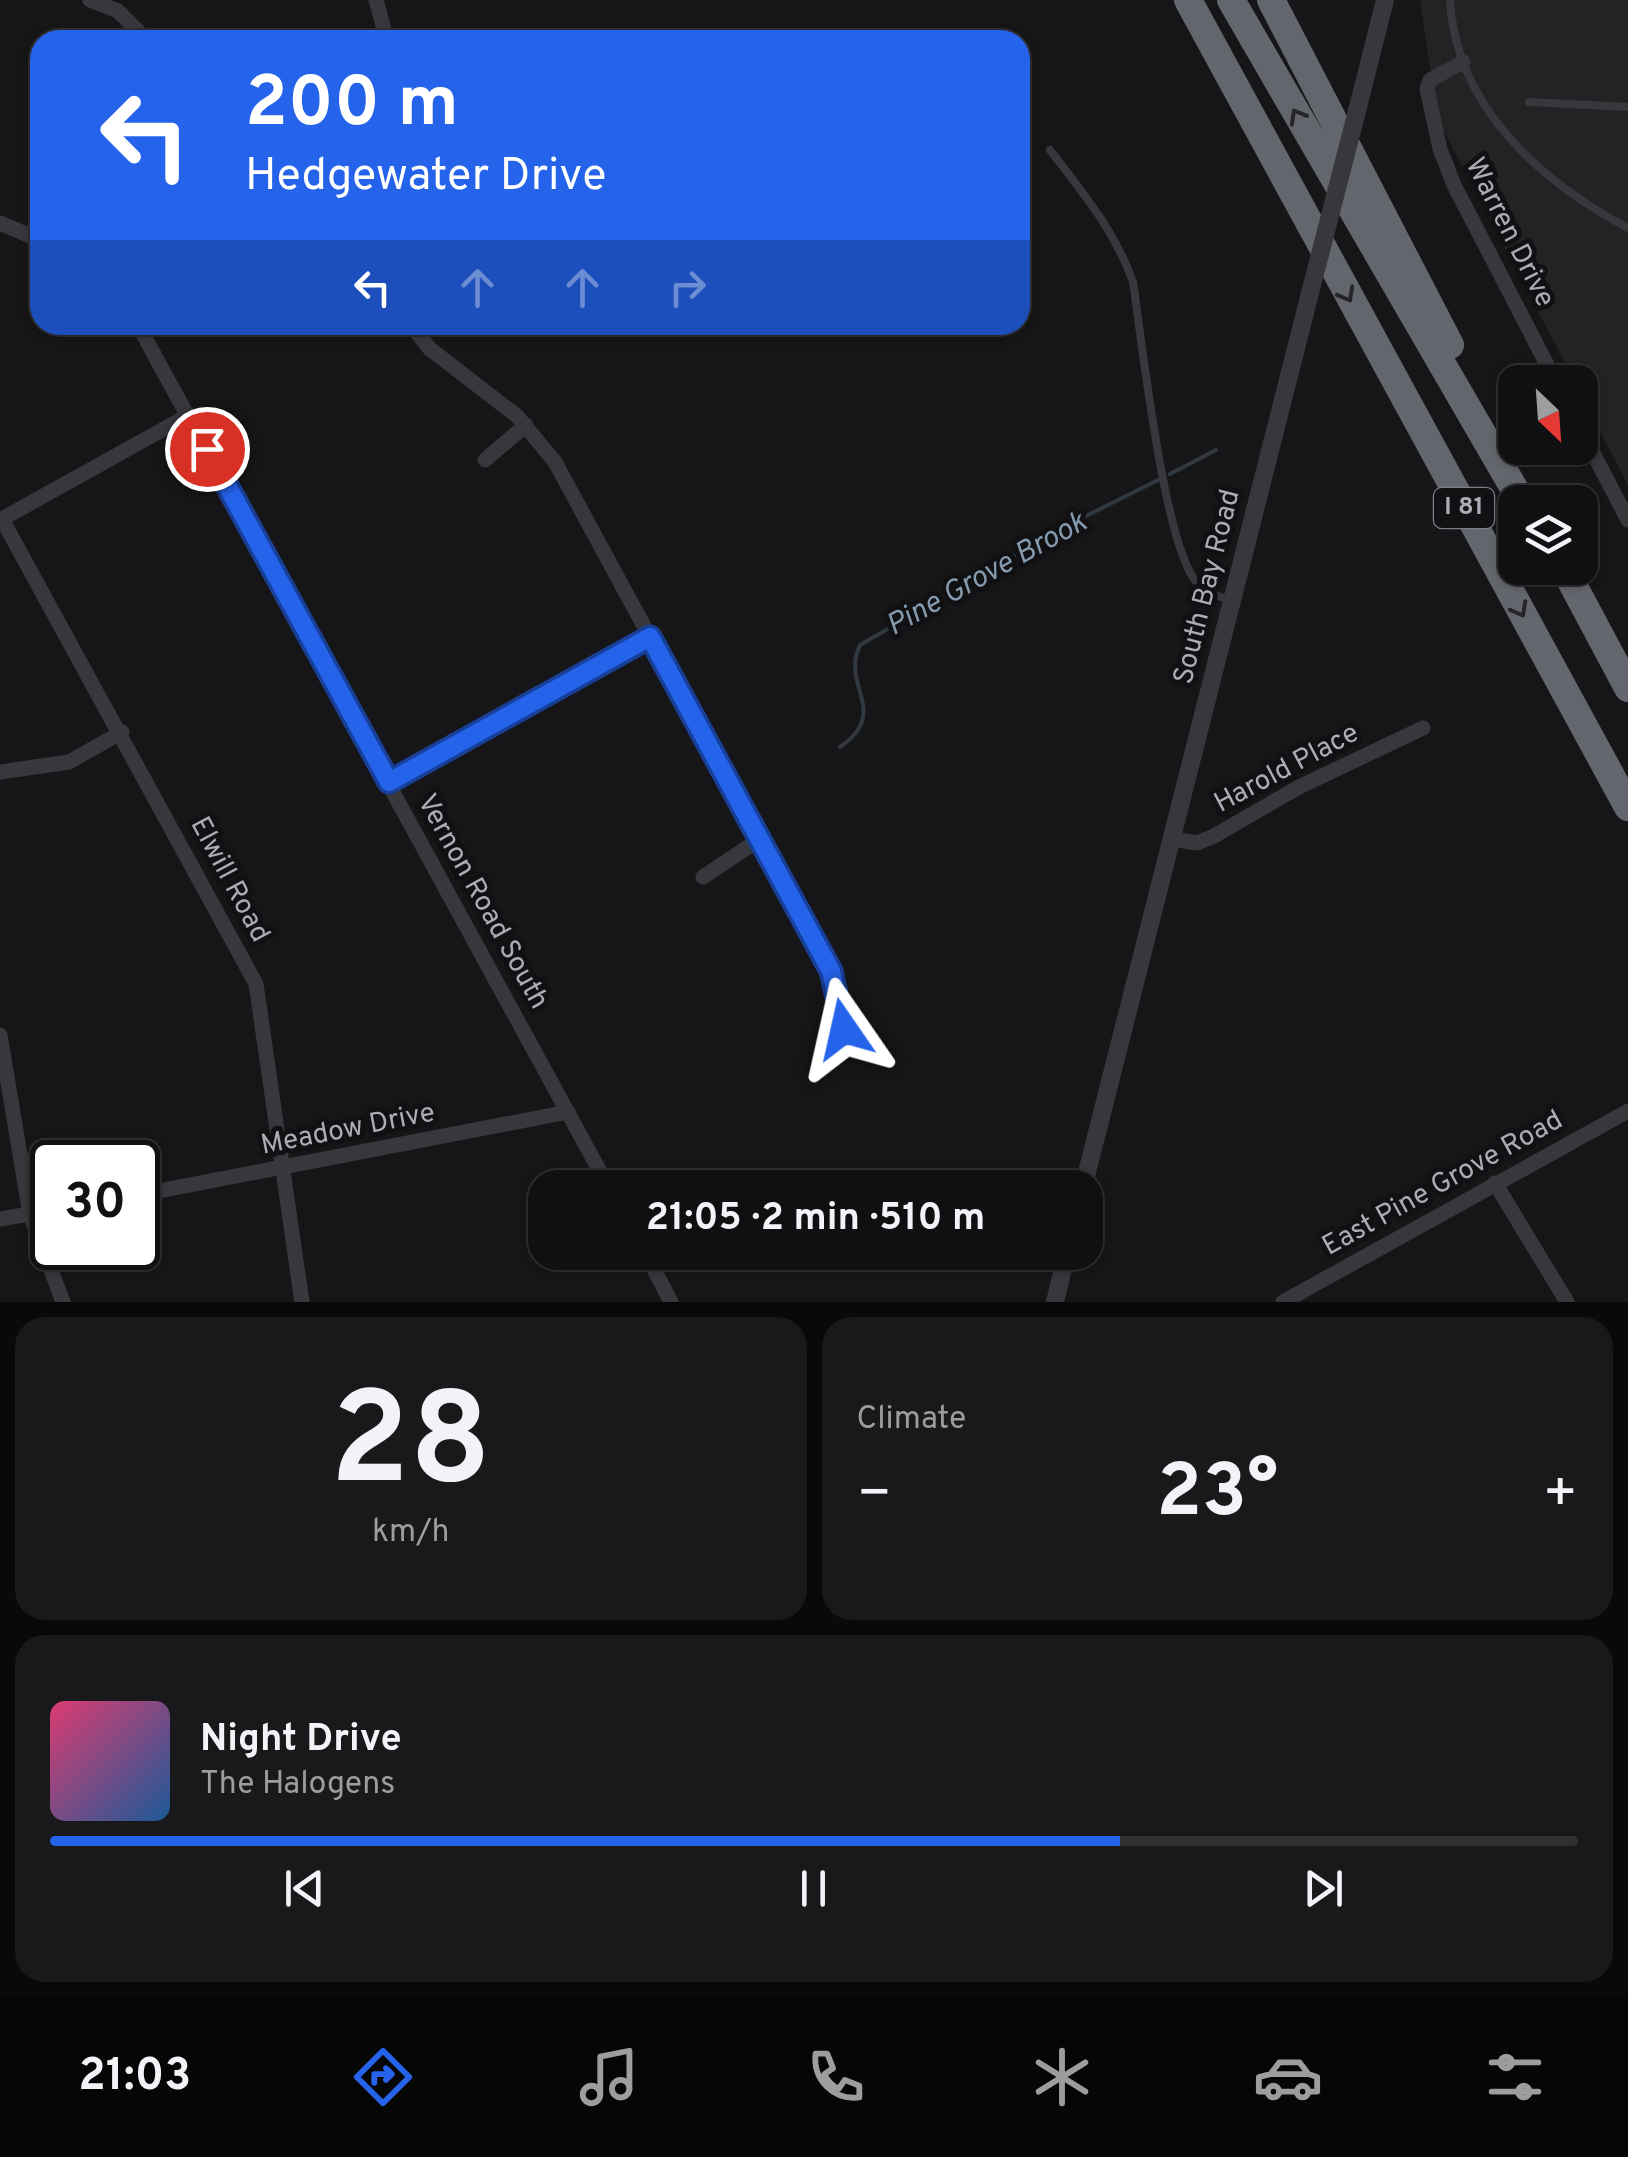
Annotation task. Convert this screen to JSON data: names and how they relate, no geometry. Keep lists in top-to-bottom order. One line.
{"streets":{"highway":["I 81"],"street":["Warren Drive","South Bay Road","Harold Place","Elwill Road","Vernon Road South","Meadow Drive","East Pine Grove Road"]},"crossings":[["South Bay Road","Harold Place"],["Elwill Road","Meadow Drive"],["Vernon Road South","Meadow Drive"]],"water":["Pine Grove Brook"],"north":"bottom right","page":{"turn":["200 m","Hedgewater Drive"],"limit":"30","trip":"21:05 · 2 min · 510 m","tile":[["28","km/h"],"Climate"],"heat":["−","23°","+"],"song":["Night Drive","The Halogens"],"tabs":"21:03"}}
